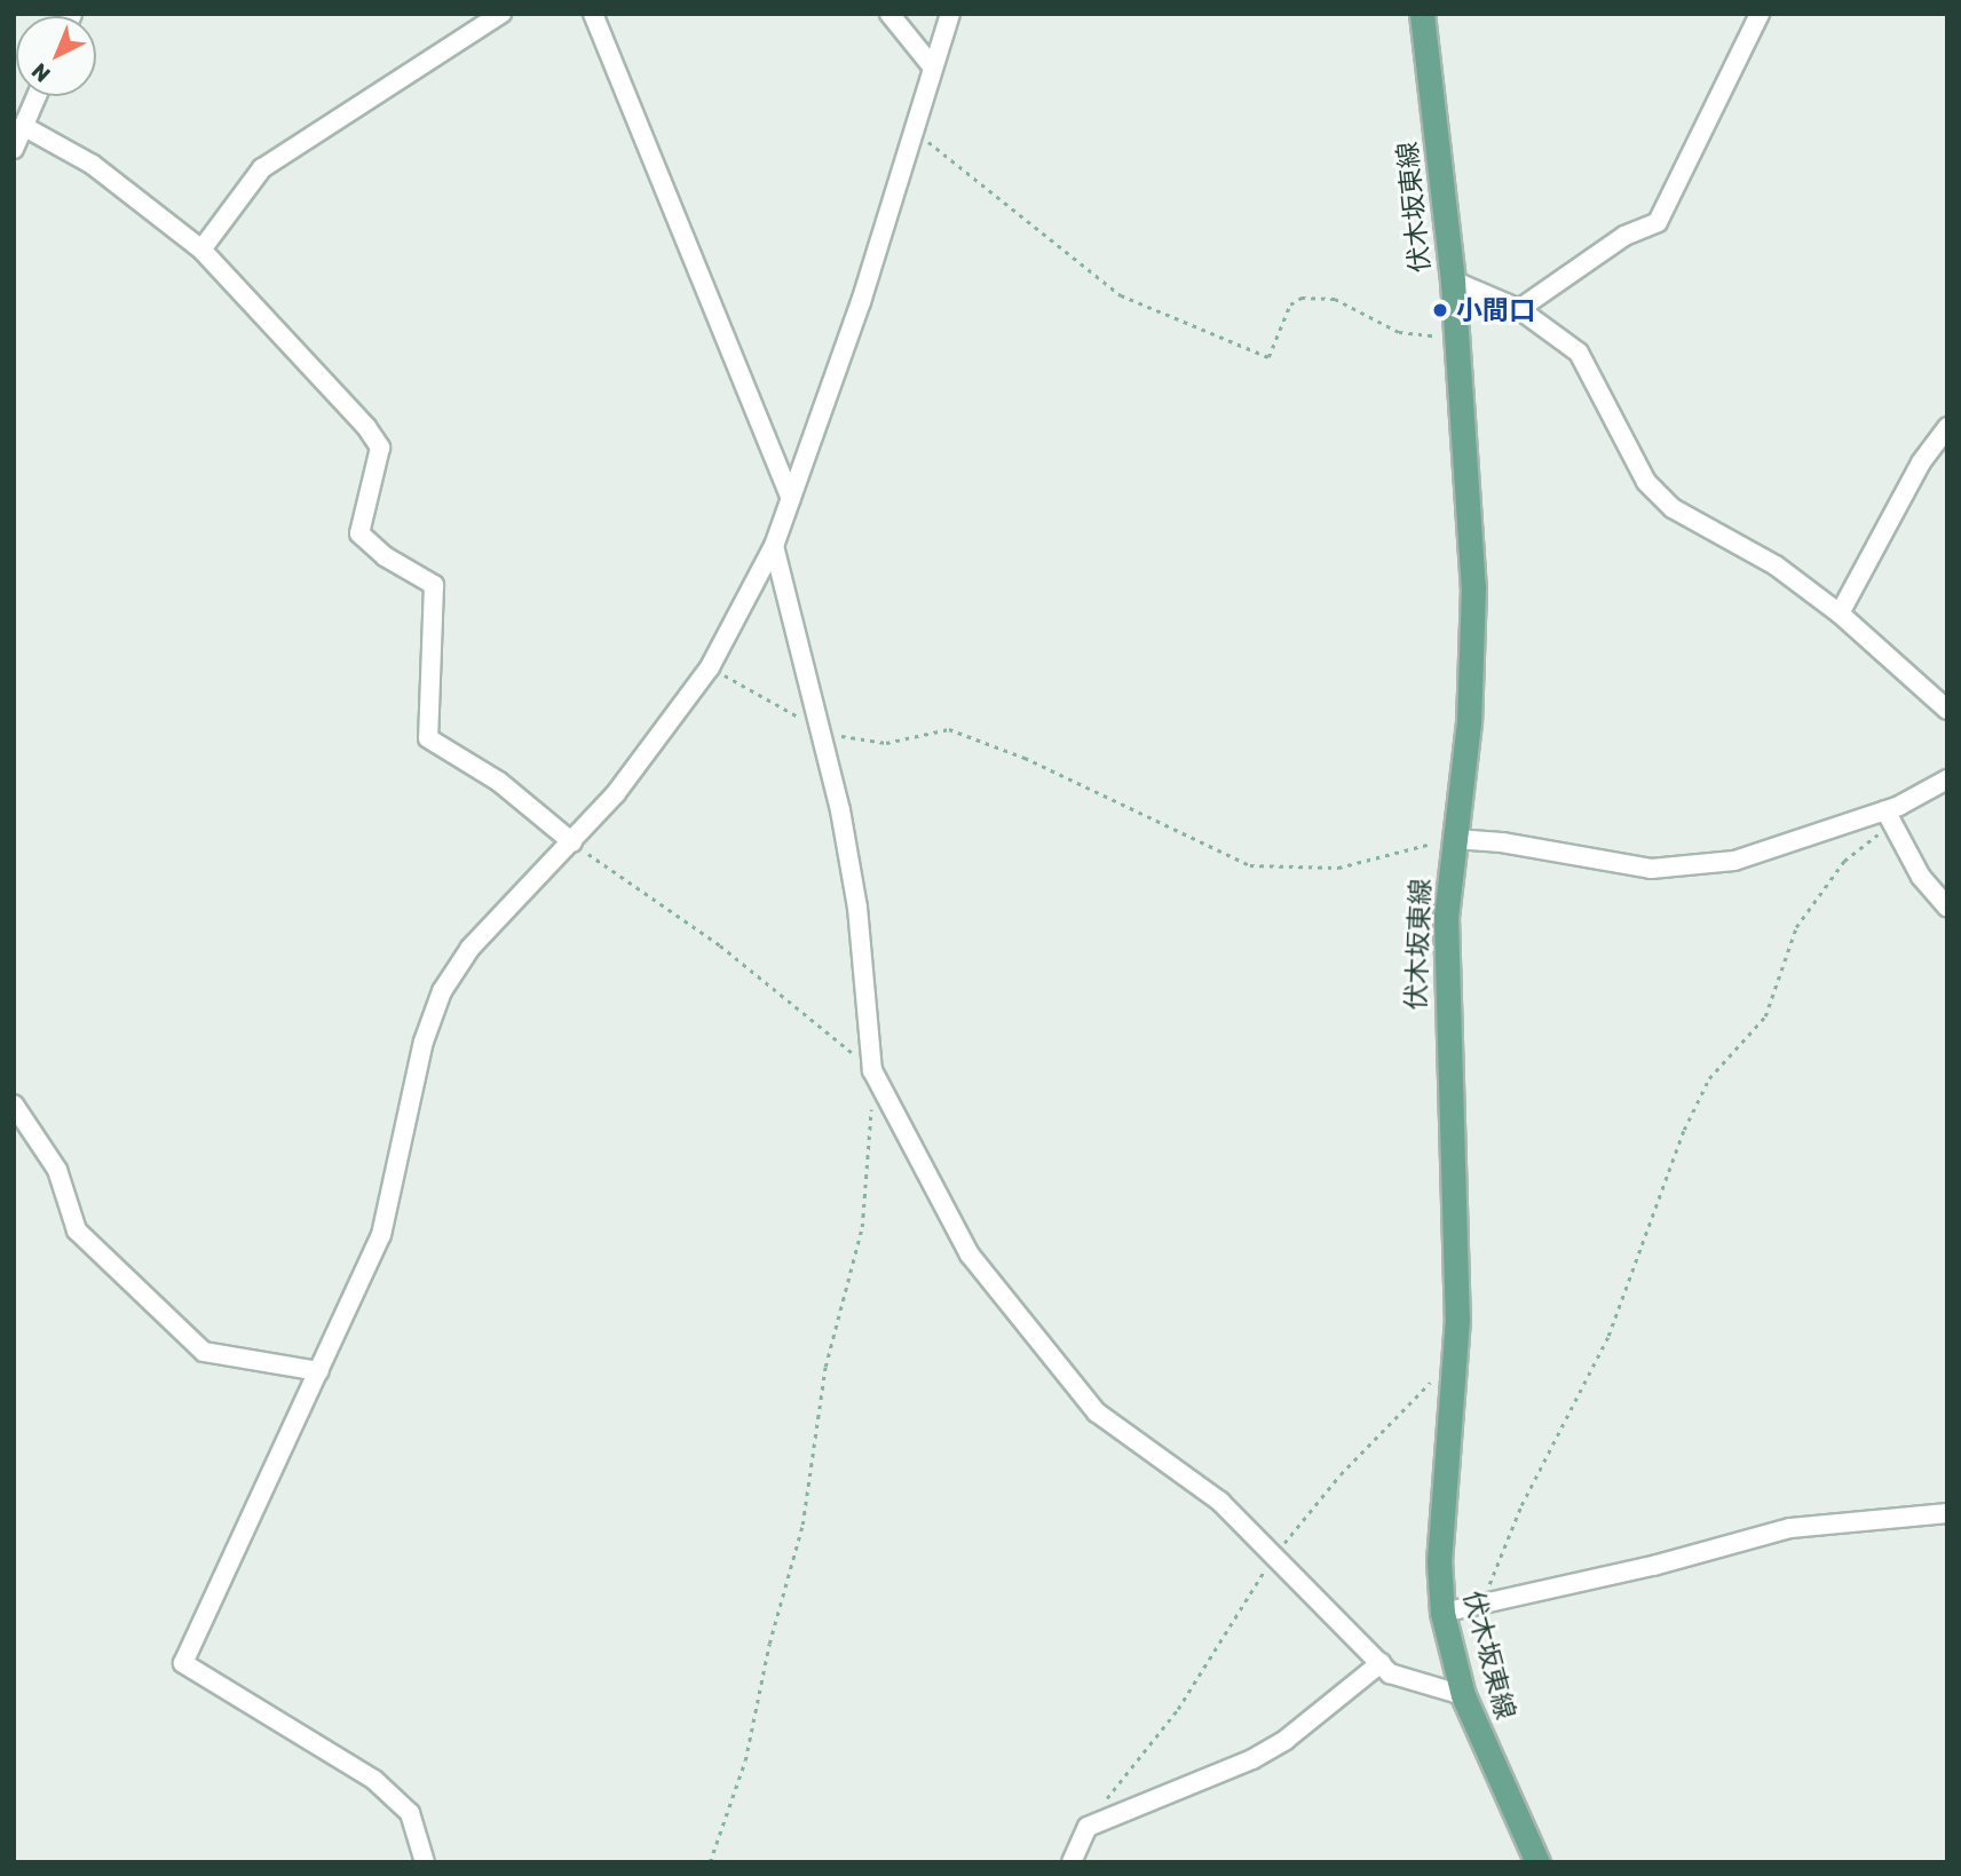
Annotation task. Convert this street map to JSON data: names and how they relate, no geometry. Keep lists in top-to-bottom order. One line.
{"streets":{"main road":["伏木坂東線"]},"places":["小間口"],"north":"bottom left"}
